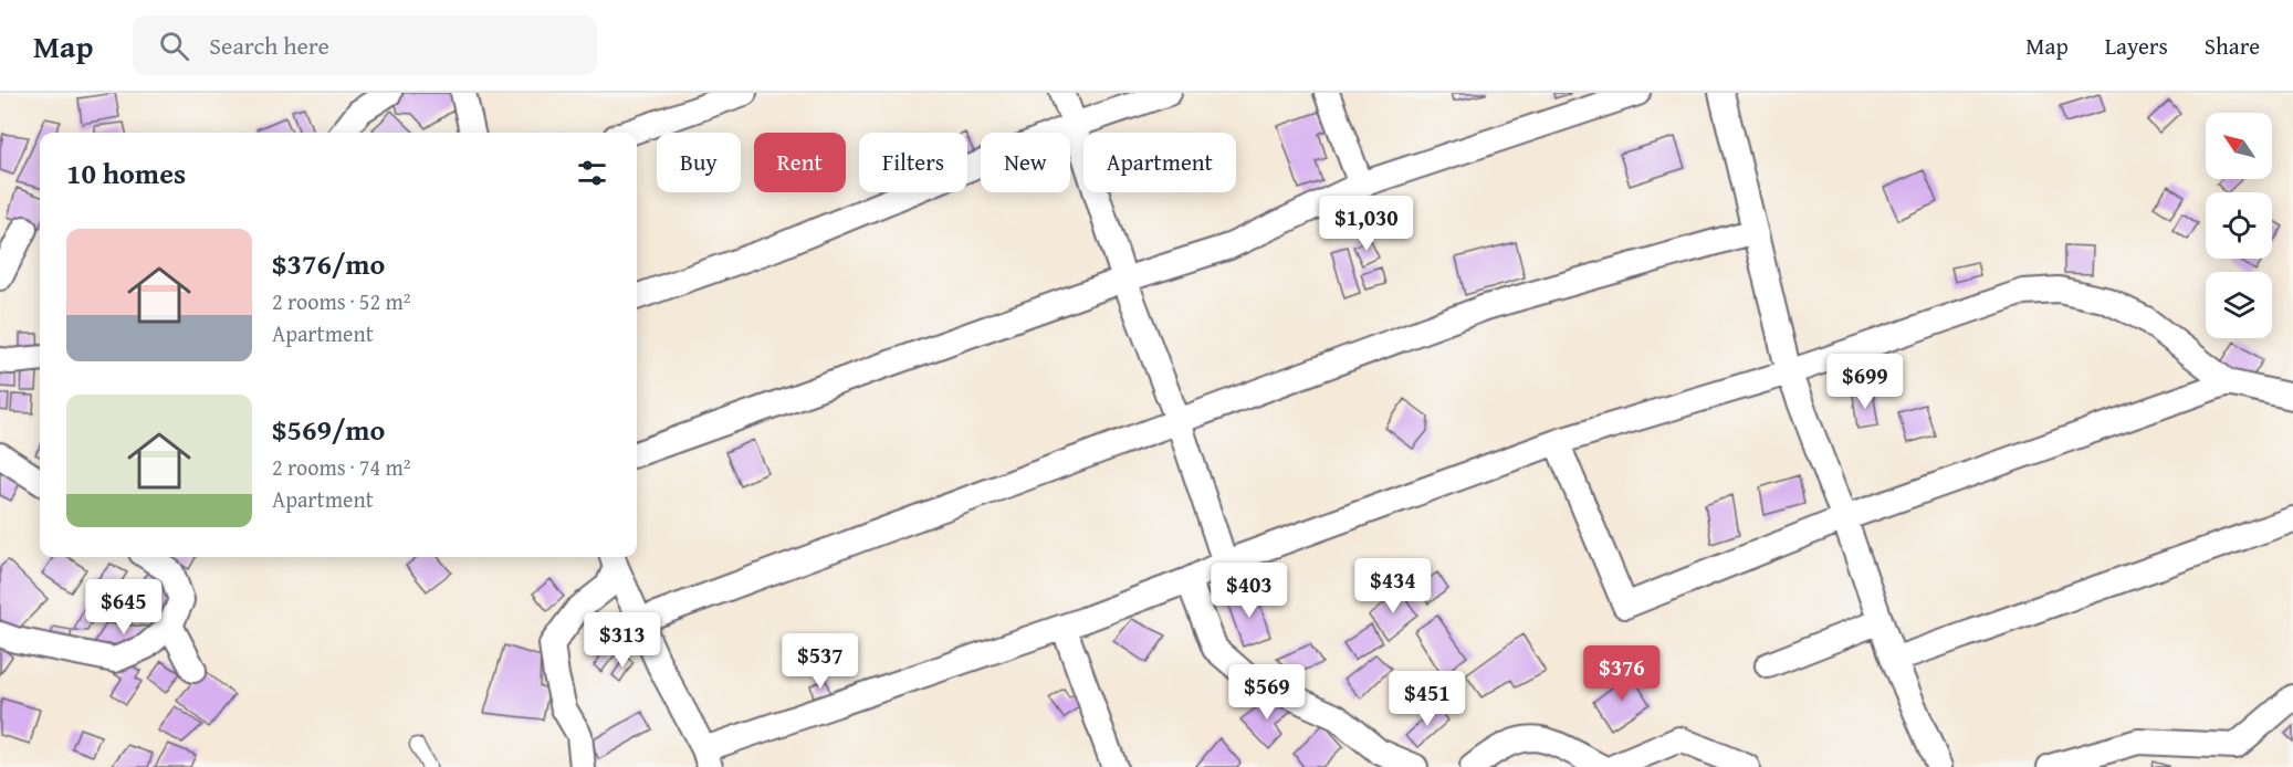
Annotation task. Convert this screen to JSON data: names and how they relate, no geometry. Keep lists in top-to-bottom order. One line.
{"north":"top left","page":{"header":"Map","search":"Search here","nav":["Map","Layers","Share"],"chip":["Buy","Rent","Filters","New","Apartment"],"heading":"10 homes","price":["$1,030","$699","$434","$403","$645","$313","$537","$376","$569","$451"],"list":[{"name":"$376/mo","note":"2 rooms · 52 m² · Apartment"},{"name":"$569/mo","note":"2 rooms · 74 m² · Apartment"}]}}
